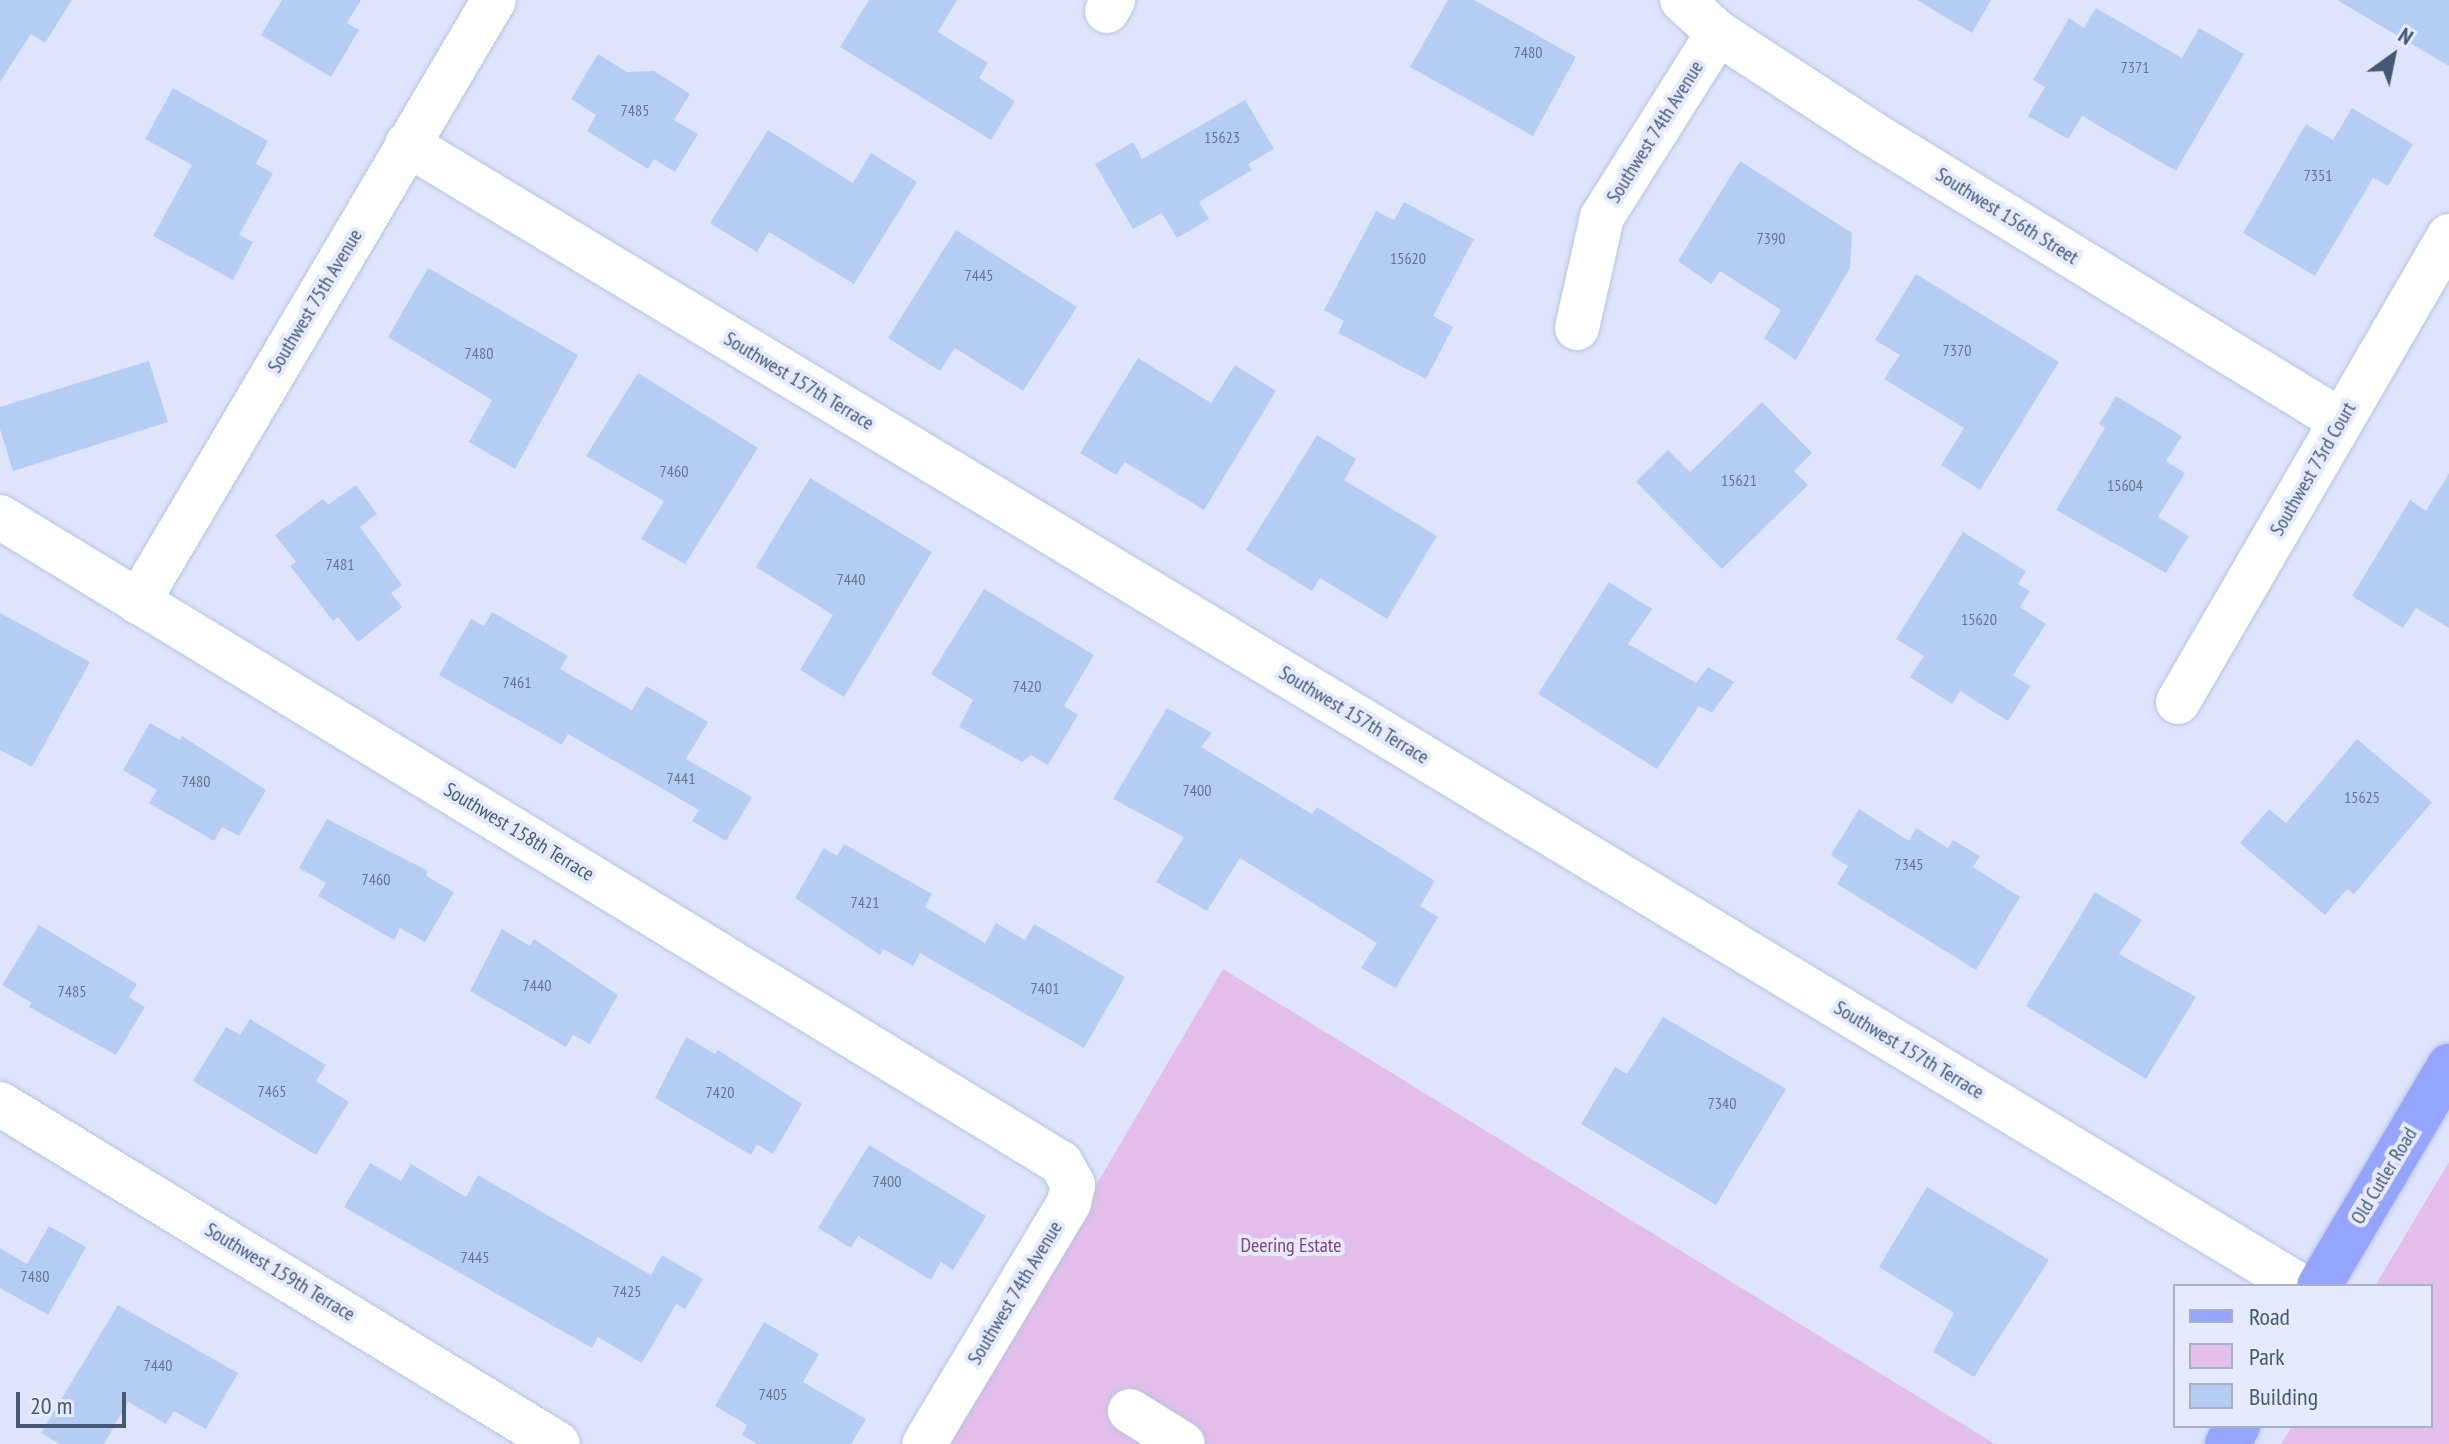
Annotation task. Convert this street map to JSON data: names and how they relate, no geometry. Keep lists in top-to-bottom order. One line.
{"streets":{"main road":["Old Cutler Road"],"street":["Southwest 74th Avenue","Southwest 156th Street","Southwest 75th Avenue","Southwest 157th Terrace","Southwest 73rd Court","Southwest 158th Terrace","Southwest 159th Terrace"]},"crossings":[["Southwest 74th Avenue","Southwest 156th Street"],["Southwest 74th Avenue","Southwest 158th Terrace"],["Southwest 156th Street","Southwest 73rd Court"],["Southwest 75th Avenue","Southwest 157th Terrace"],["Southwest 75th Avenue","Southwest 158th Terrace"]],"parks":["Deering Estate"],"house_numbers":["7480","7371","7485","15623","7351","7390","15620","7445","7370","7480","7460","15621","15604","7481","7440","15620","7461","7420","7441","7480","7400","15625","7345","7460","7421","7440","7401","7485","7465","7420","7340","7400","7445","7480","7425","7440","7405"],"legend":["Road","Park","Building"],"scale_bar":"20 m","north":"top right"}
